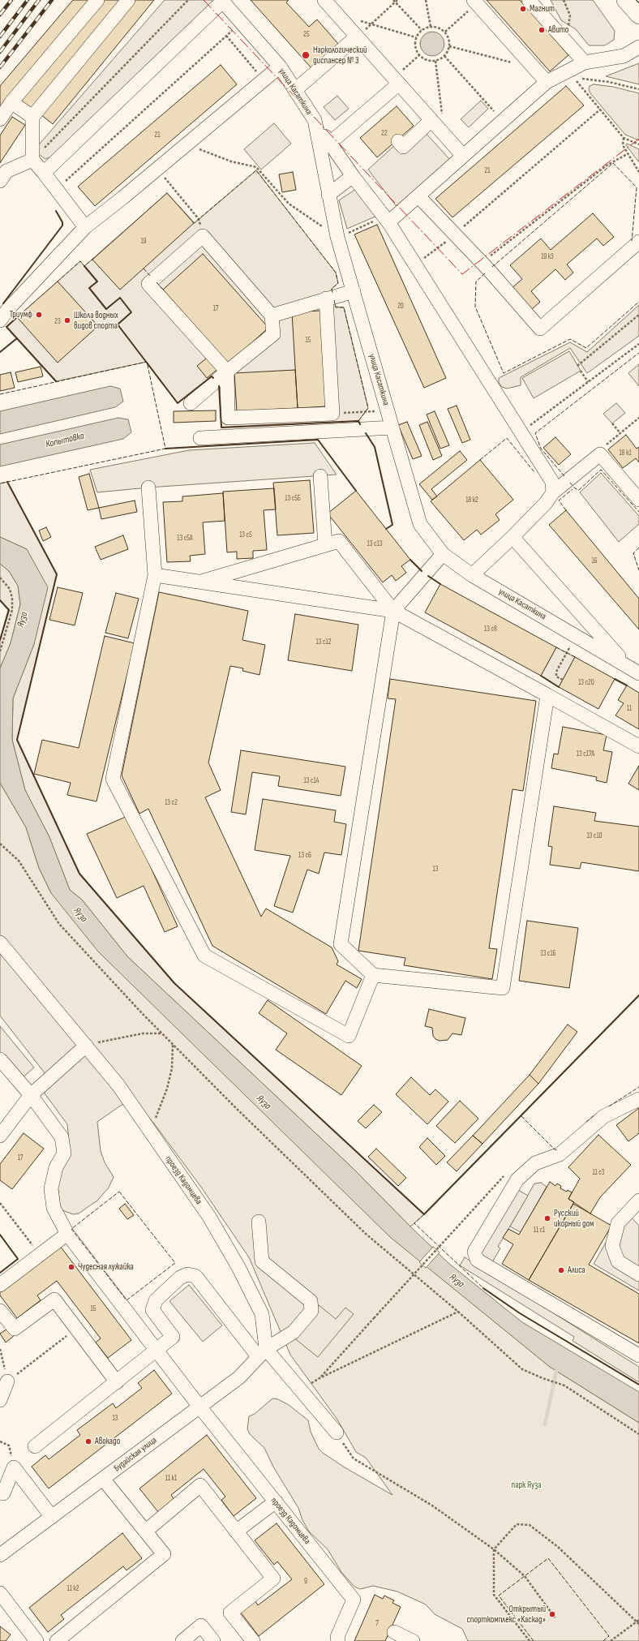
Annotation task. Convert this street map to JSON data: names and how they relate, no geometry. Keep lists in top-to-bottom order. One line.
{"streets":{"street":["улица Касаткина","проезд Кадомцева","Будайская улица"]},"crossings":[["проезд Кадомцева","Будайская улица"]],"water":["Копытовка","Яуза"],"parks":["парк Яуза"],"places":["Магнит","Авито","Наркологический диспансер № 3","Триумф","Школа водных видов спорта","Русский икорный дом","Чудесная лужайка","Алиса","Авокадо","Открытый спорткомплекс «Каскад»"],"house_numbers":["25","22","21","21","19","19 к3","20","17","23","15","18 к1","13 с5Б","18 к2","13 с5","13 с5А","13 с13","16","13 с8","13 с12","13 с20","11","13 с17А","13 с14","13 с2","13 с10","13 с6","13","13 с16","17","11 с3","11 с1","15","13","11 к1","9","11 к2","7"]}
